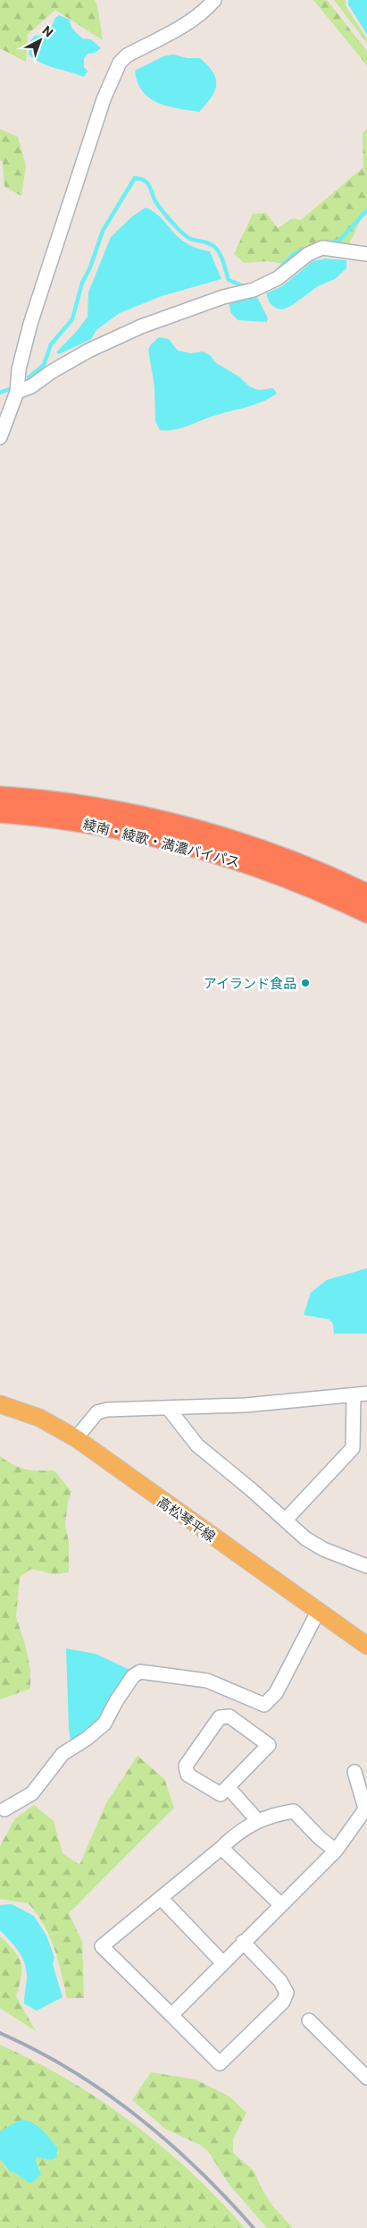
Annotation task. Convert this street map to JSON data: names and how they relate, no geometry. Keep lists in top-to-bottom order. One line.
{"streets":{"highway":["綾南・綾歌・満濃バイパス"],"main road":["高松琴平線"]},"places":["アイランド食品"],"north":"top right"}
